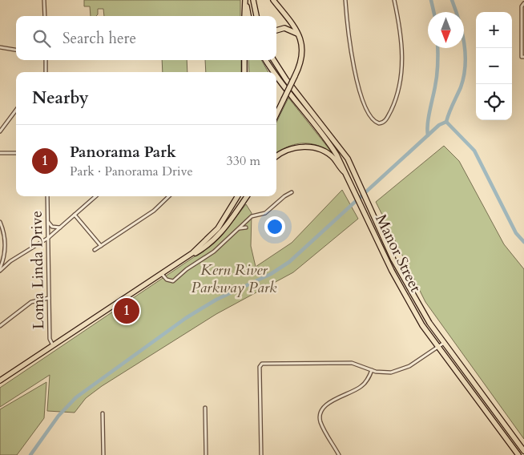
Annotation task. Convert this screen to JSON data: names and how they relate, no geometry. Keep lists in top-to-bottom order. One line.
{"streets":{"main road":["Manor Street"],"street":["Loma Linda Drive"]},"parks":["Kern River Parkway Park"],"north":"bottom","page":{"map_buttons":["+","−"],"search":"Search here","heading":"Nearby","list":[{"mark":"1","name":"Panorama Park","note":"Park · Panorama Drive","value":"330 m"}],"pins":"1"}}
